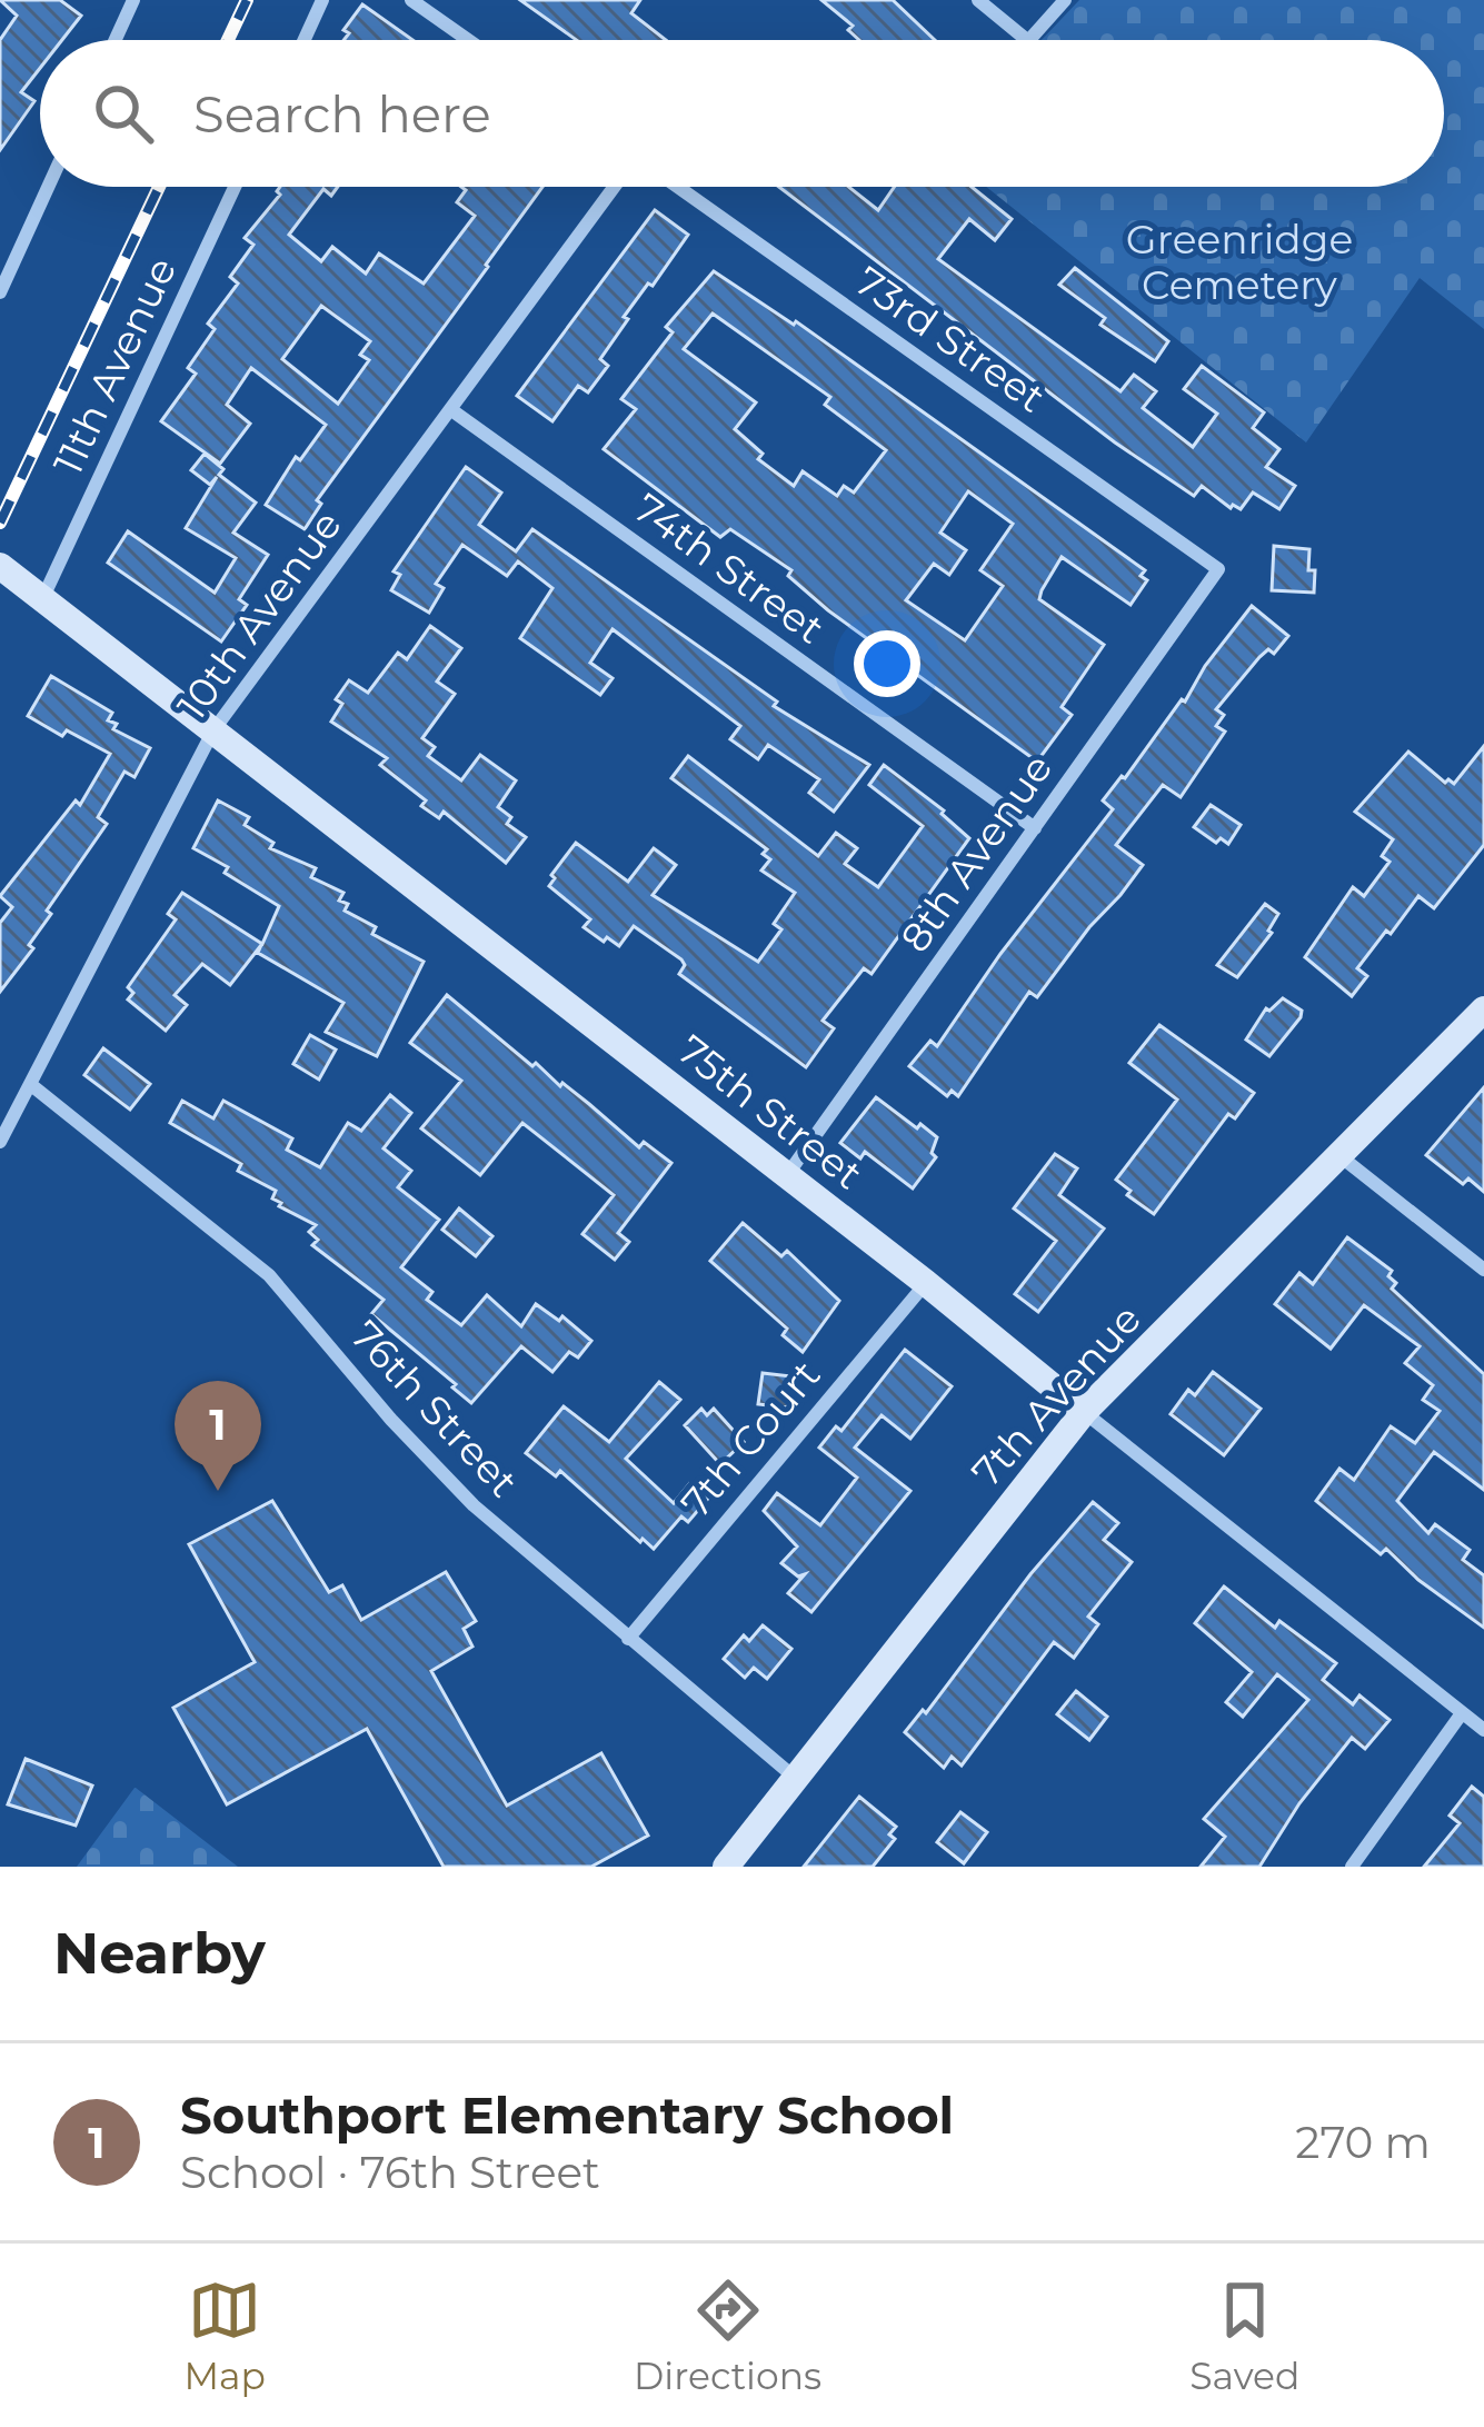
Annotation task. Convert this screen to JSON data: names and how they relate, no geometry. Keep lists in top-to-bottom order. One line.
{"streets":{"street":["73rd Street","11th Avenue","74th Street","10th Avenue","8th Avenue","75th Street","7th Avenue","76th Street","7th Court"]},"crossings":[["73rd Street","8th Avenue"],["11th Avenue","75th Street"],["74th Street","10th Avenue"],["74th Street","8th Avenue"],["10th Avenue","75th Street"],["10th Avenue","76th Street"],["8th Avenue","75th Street"],["75th Street","7th Avenue"],["75th Street","7th Court"],["7th Avenue","76th Street"],["76th Street","7th Court"]],"parks":["Greenridge Cemetery"],"page":{"search":"Search here","pins":"1","heading":"Nearby","list":[{"mark":"1","name":"Southport Elementary School","note":"School · 76th Street","value":"270 m"}],"nav":["Map","Directions","Saved"]}}
